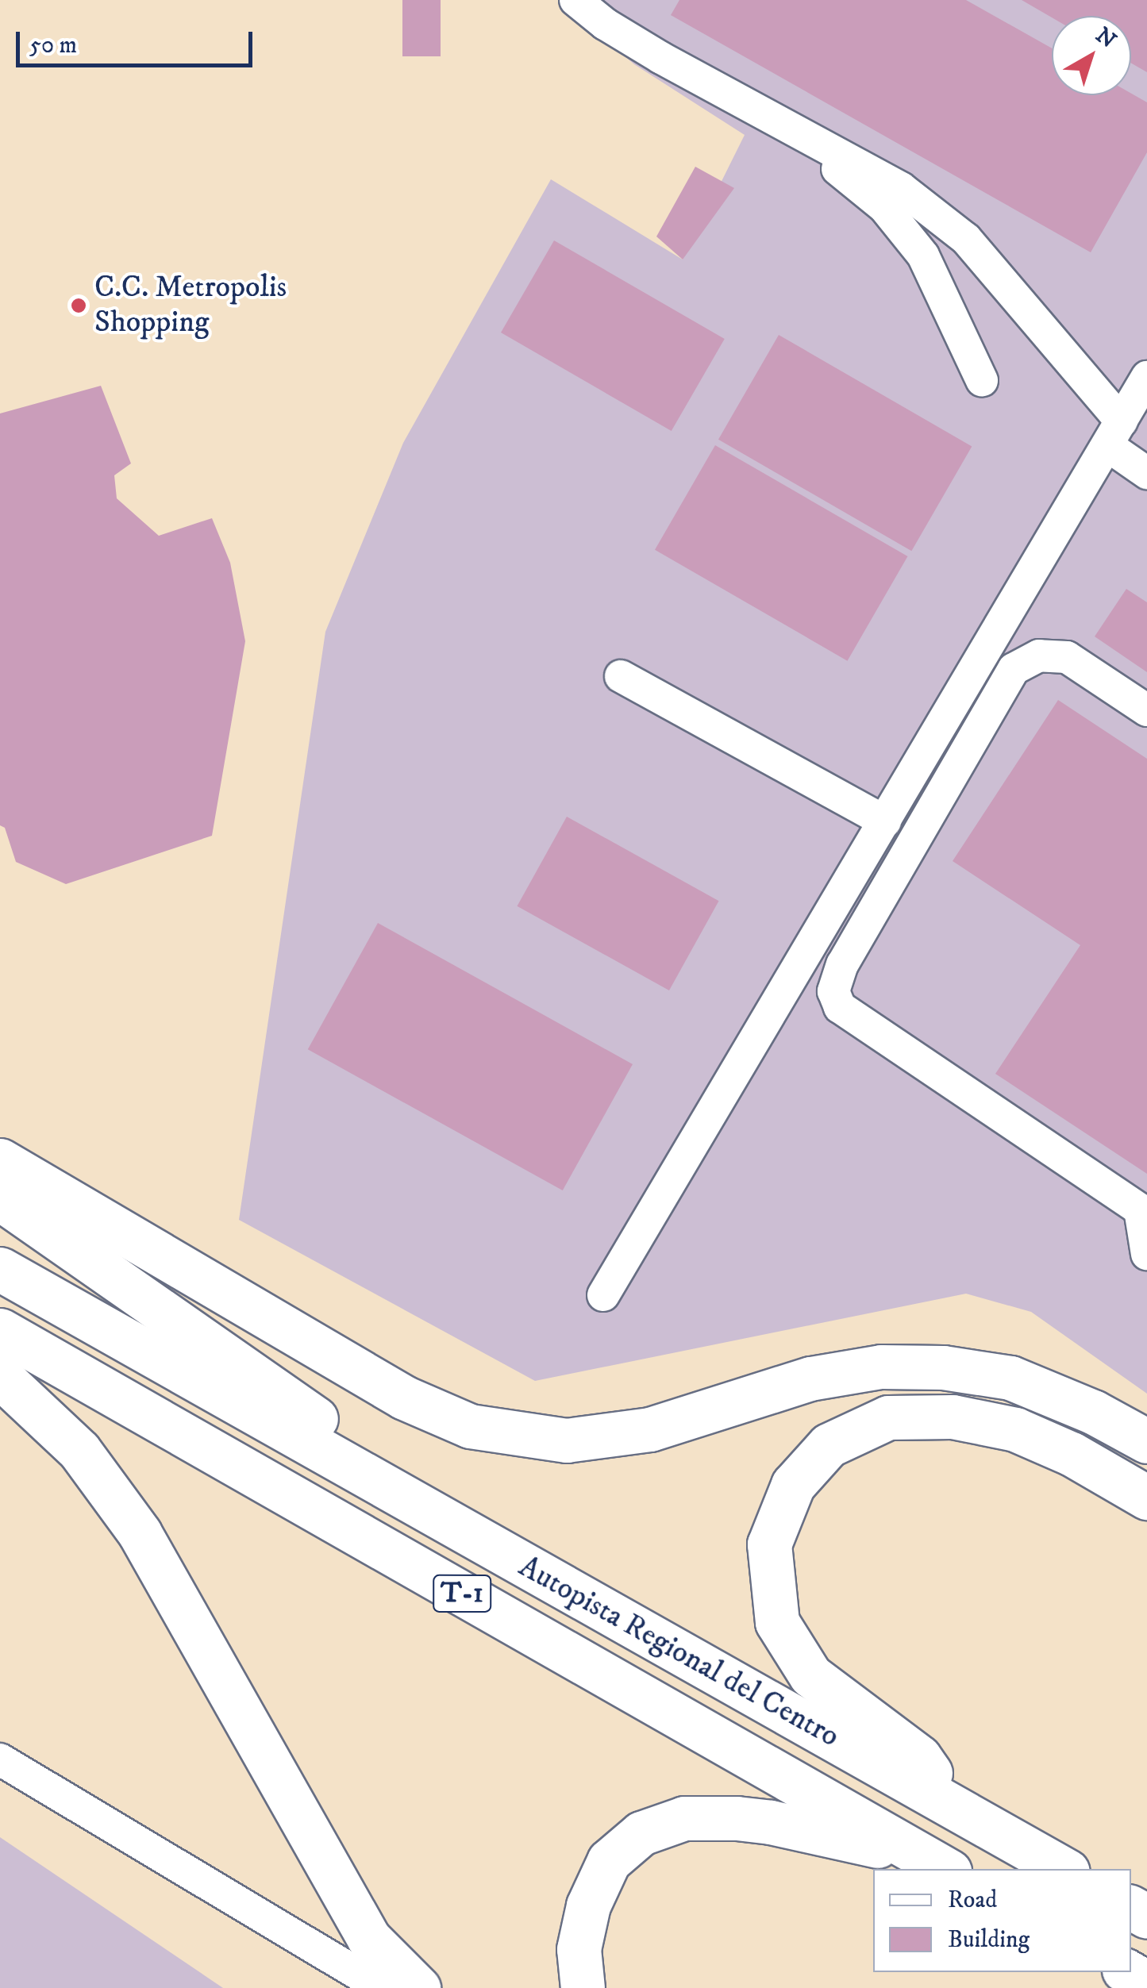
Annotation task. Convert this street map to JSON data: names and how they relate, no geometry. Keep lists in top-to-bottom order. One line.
{"streets":{"highway":["T-1","Autopista Regional del Centro"]},"places":["C.C. Metropolis Shopping"],"legend":["Road","Building"],"scale_bar":"50 m","north":"top right"}
